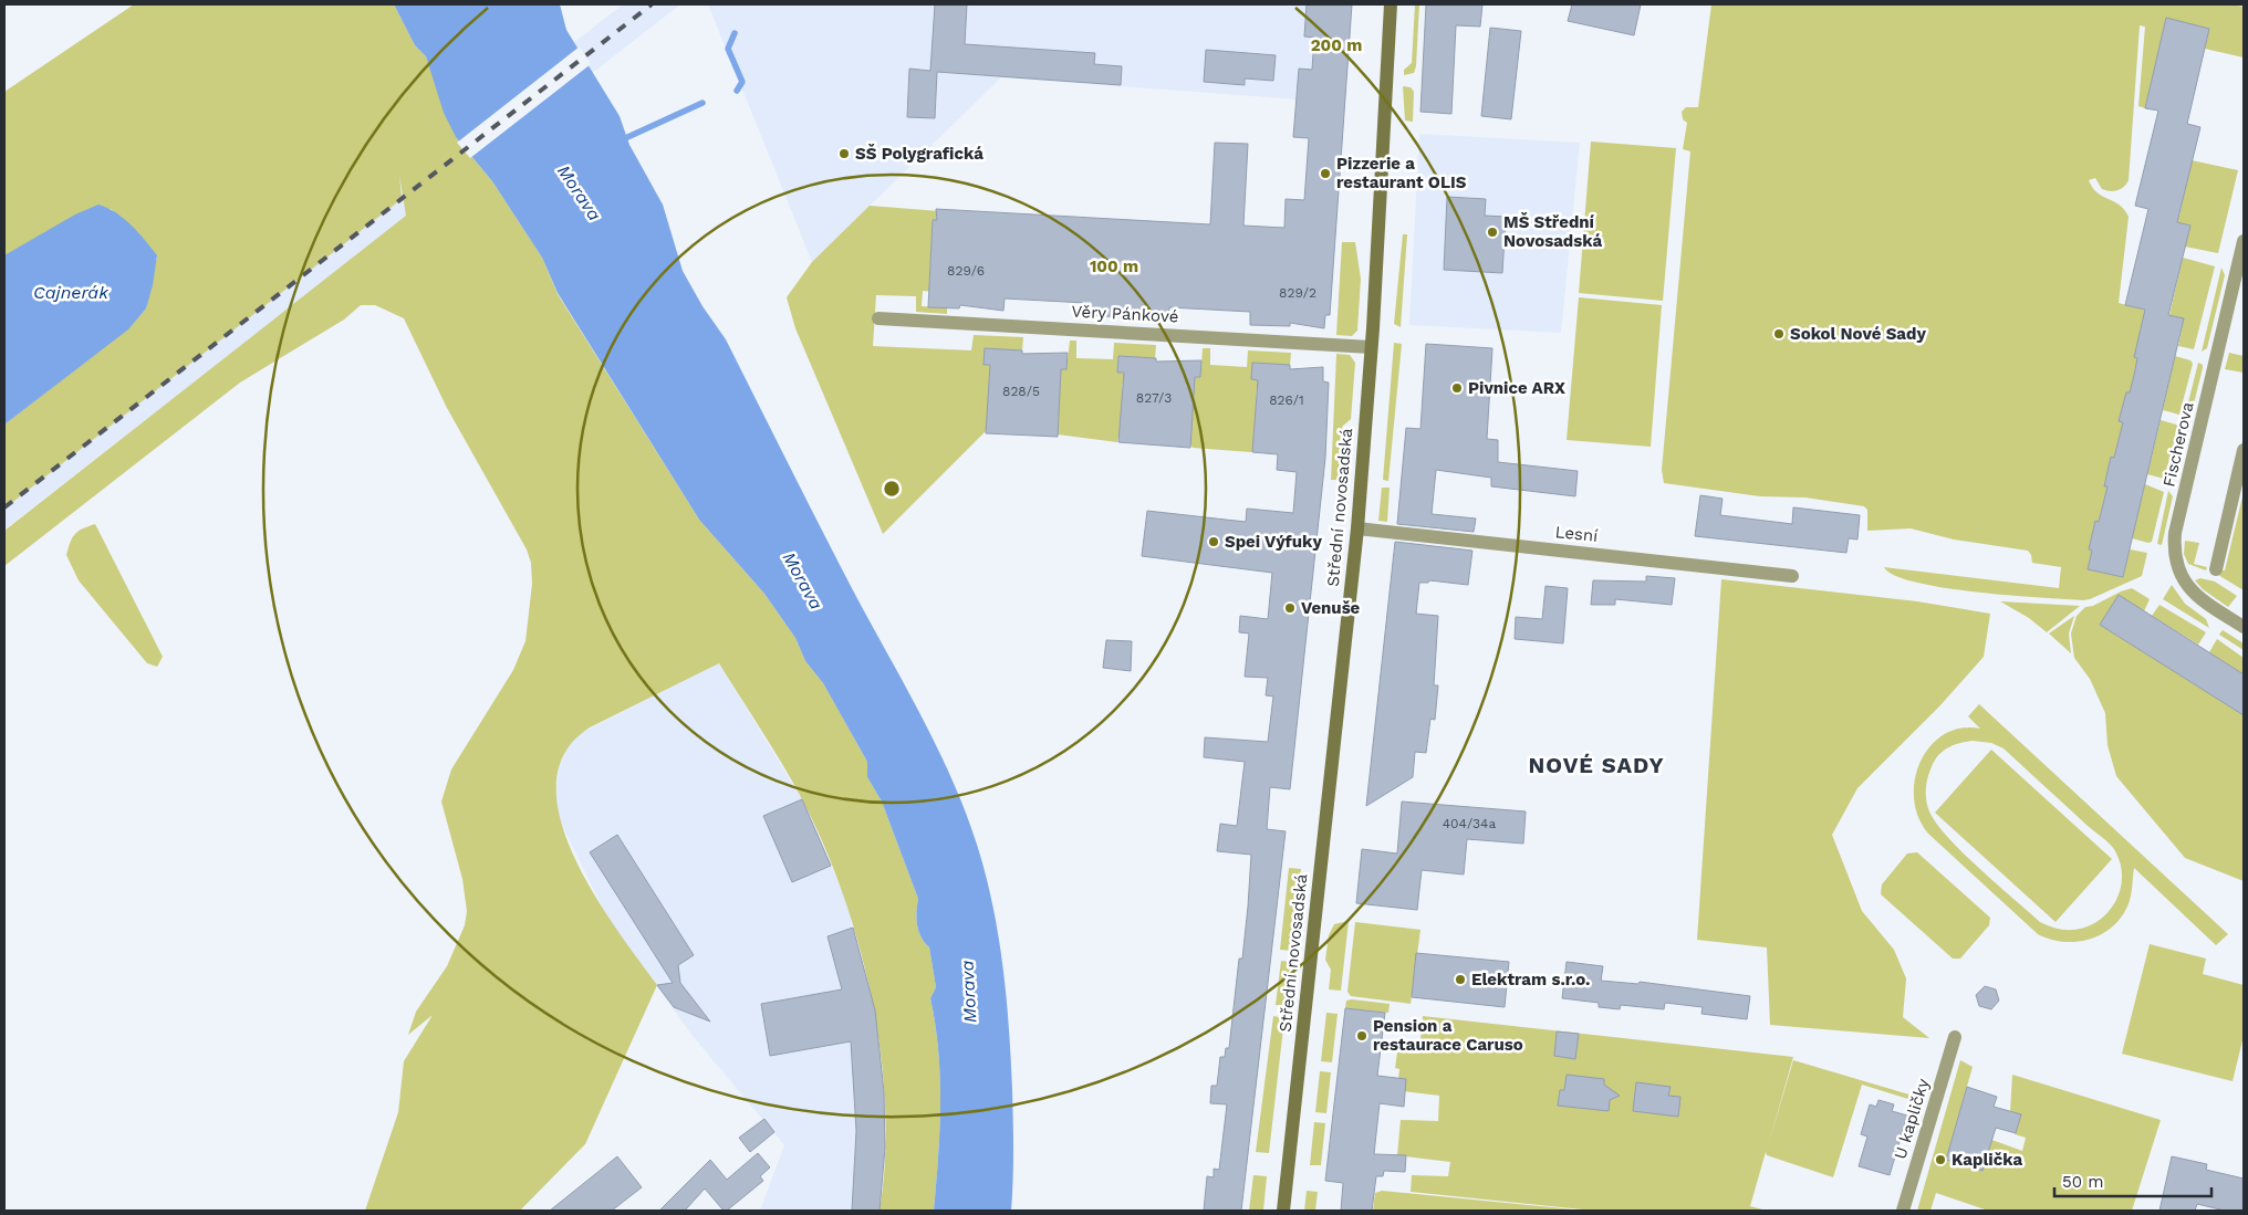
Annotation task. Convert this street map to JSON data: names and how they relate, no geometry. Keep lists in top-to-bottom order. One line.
{"streets":{"main road":["Střední novosadská"],"street":["Věry Pánkové","Fischerova","Lesní","U kapličky"]},"crossings":[["Věry Pánkové","Střední novosadská"],["Střední novosadská","Lesní"]],"districts":["NOVÉ SADY"],"water":["Morava","Cajnerák"],"places":["SŠ Polygrafická","Pizzerie a restaurant OLIS","MŠ Střední Novosadská","Sokol Nové Sady","Pivnice ARX","Spei Výfuky","Venuše","Elektram s.r.o.","Pension a restaurace Caruso","Kaplička"],"house_numbers":["829/6","829/2","828/5","827/3","826/1","404/34a"],"scale_bar":"50 m","rings":["200 m","100 m"]}
